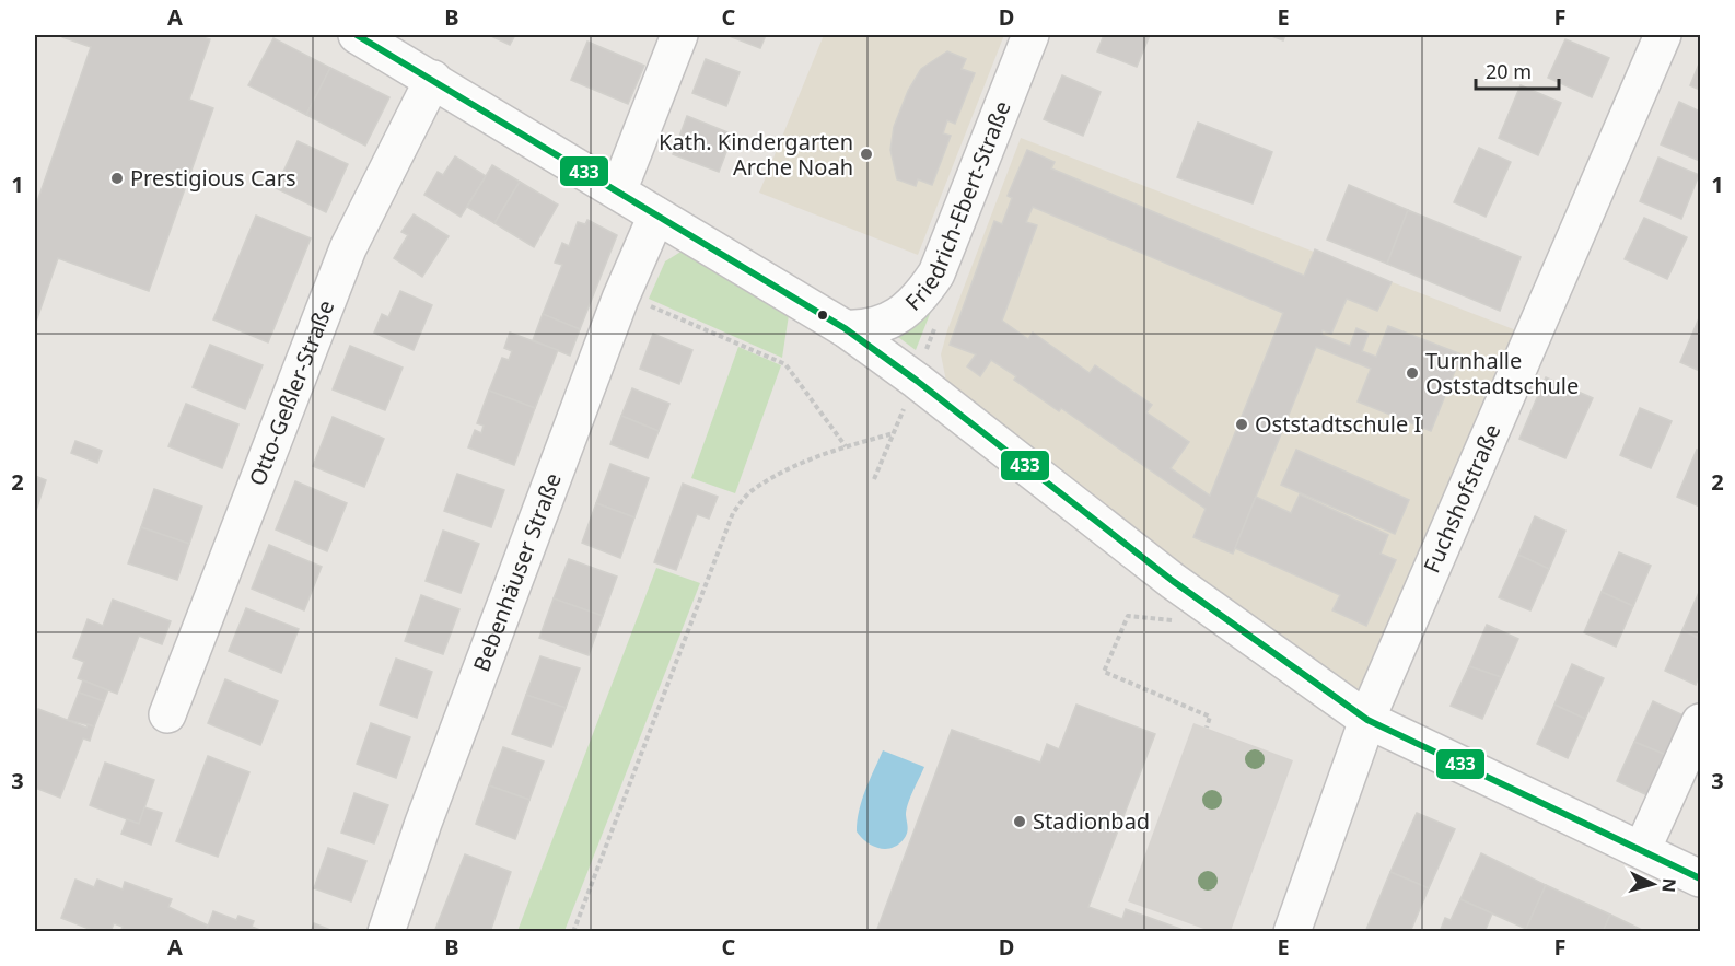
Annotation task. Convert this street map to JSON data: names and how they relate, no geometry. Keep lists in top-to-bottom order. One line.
{"streets":{"street":["Friedrich-Ebert-Straße","Otto-Geßler-Straße","Fuchshofstraße","Bebenhäuser Straße"]},"places":["Kath. Kindergarten Arche Noah","Prestigious Cars","Turnhalle Oststadtschule","Oststadtschule I","Stadionbad"],"lines":["transit line 433"],"scale_bar":"20 m","north":"right","grid":{"columns":["A","B","C","D","E","F"],"rows":["1","2","3"]}}
